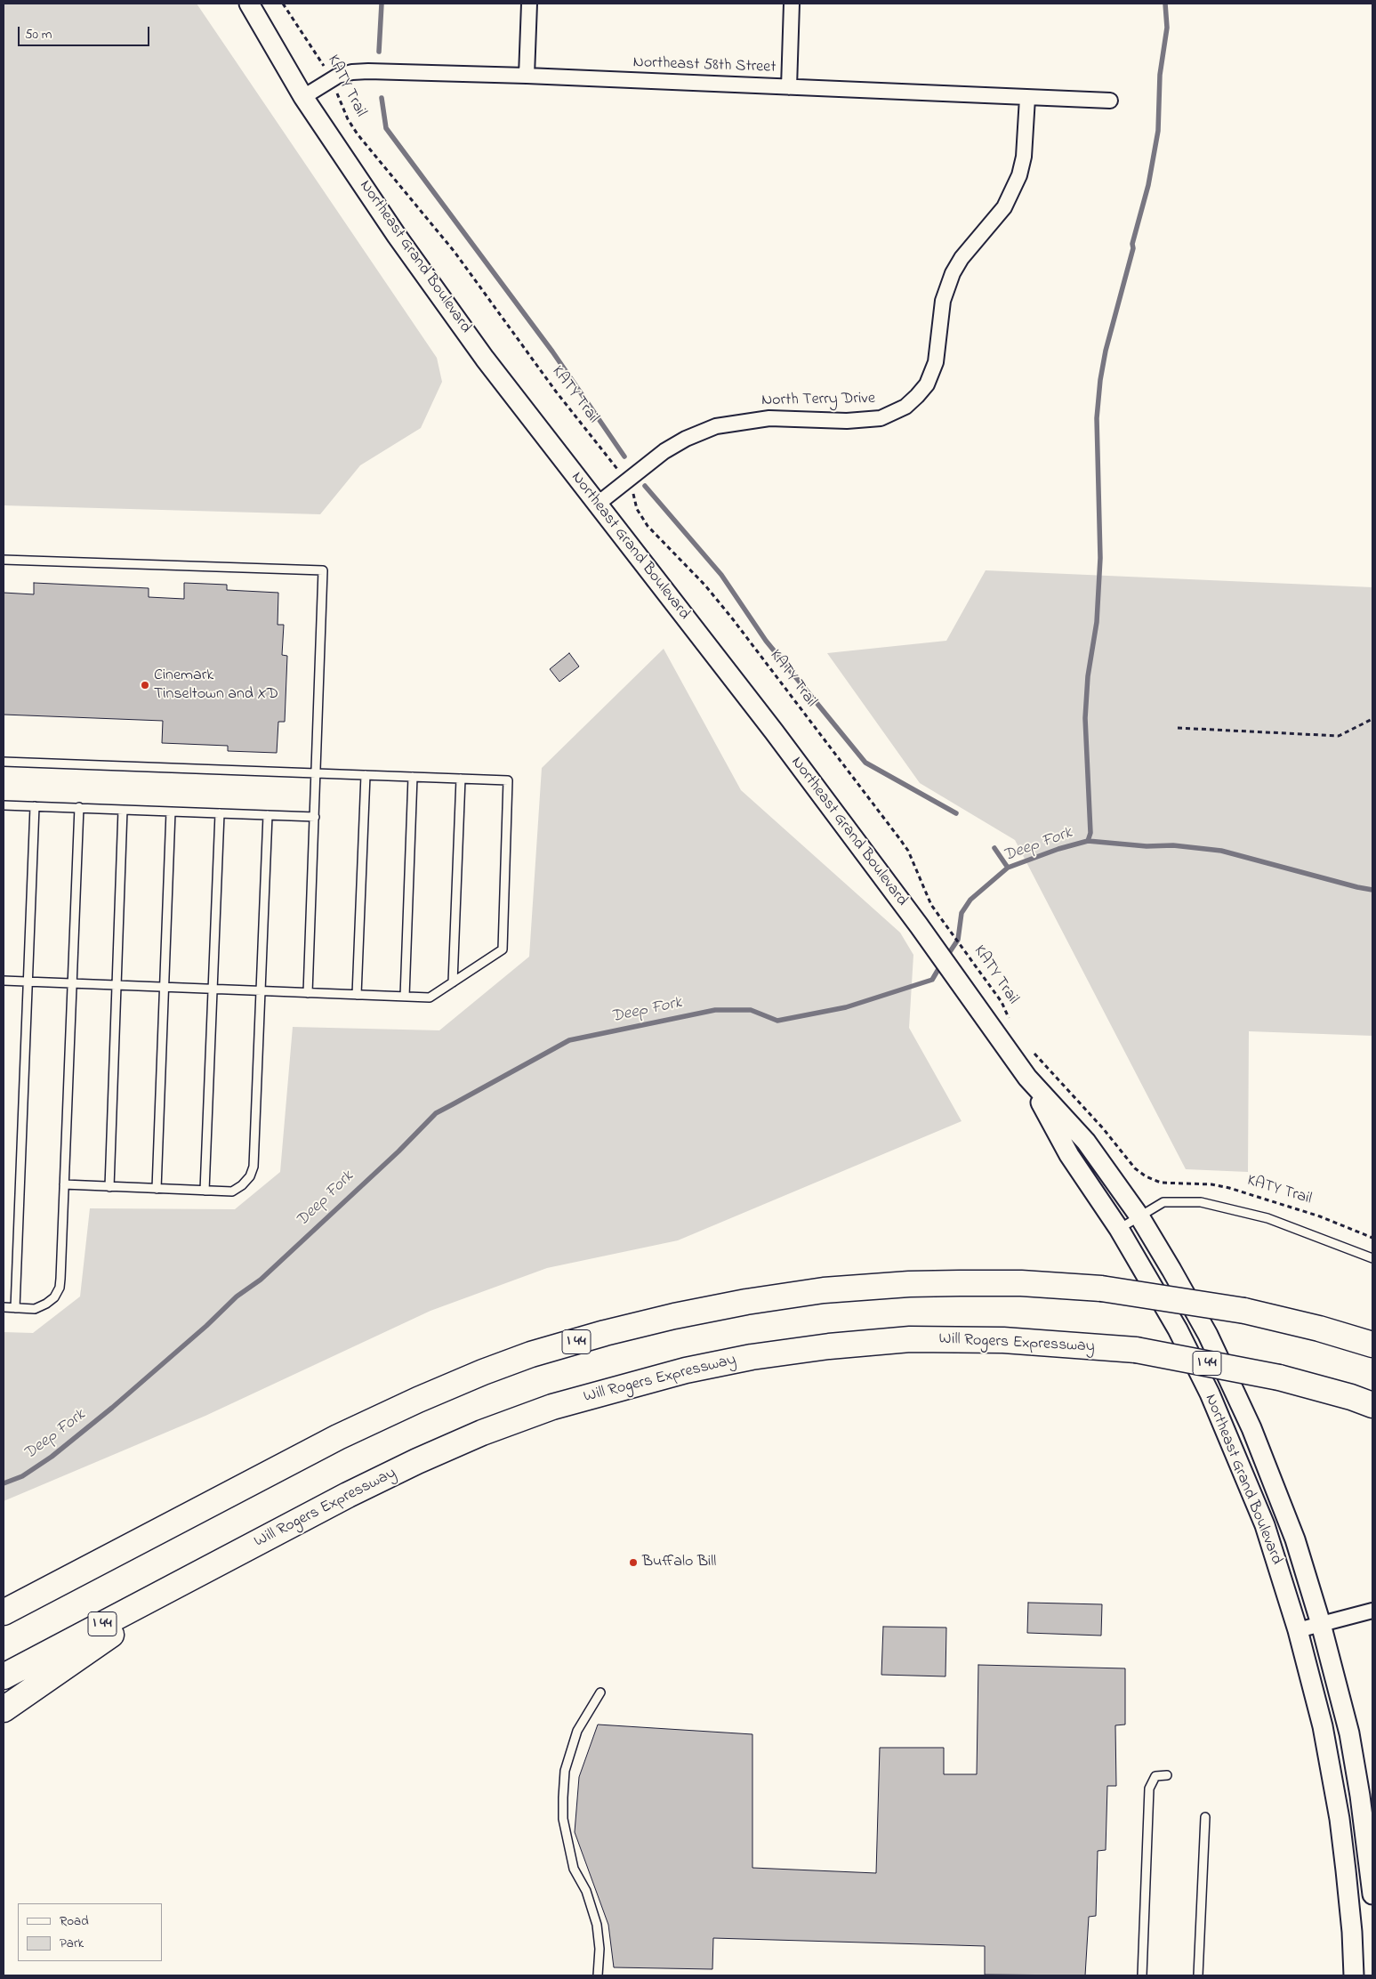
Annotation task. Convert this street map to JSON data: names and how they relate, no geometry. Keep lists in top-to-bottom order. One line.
{"streets":{"highway":["I 44","Will Rogers Expressway"],"street":["Northeast 58th Street","Northeast Grand Boulevard","North Terry Drive"],"path":["KATY Trail"]},"crossings":[["Northeast 58th Street","KATY Trail"],["Northeast 58th Street","Northeast Grand Boulevard"],["Northeast 58th Street","North Terry Drive"],["KATY Trail","North Terry Drive"],["Northeast Grand Boulevard","North Terry Drive"]],"water":["Deep Fork"],"places":["Cinemark Tinseltown and XD","Buffalo Bill"],"legend":["Road","Park"],"scale_bar":"50 m"}
